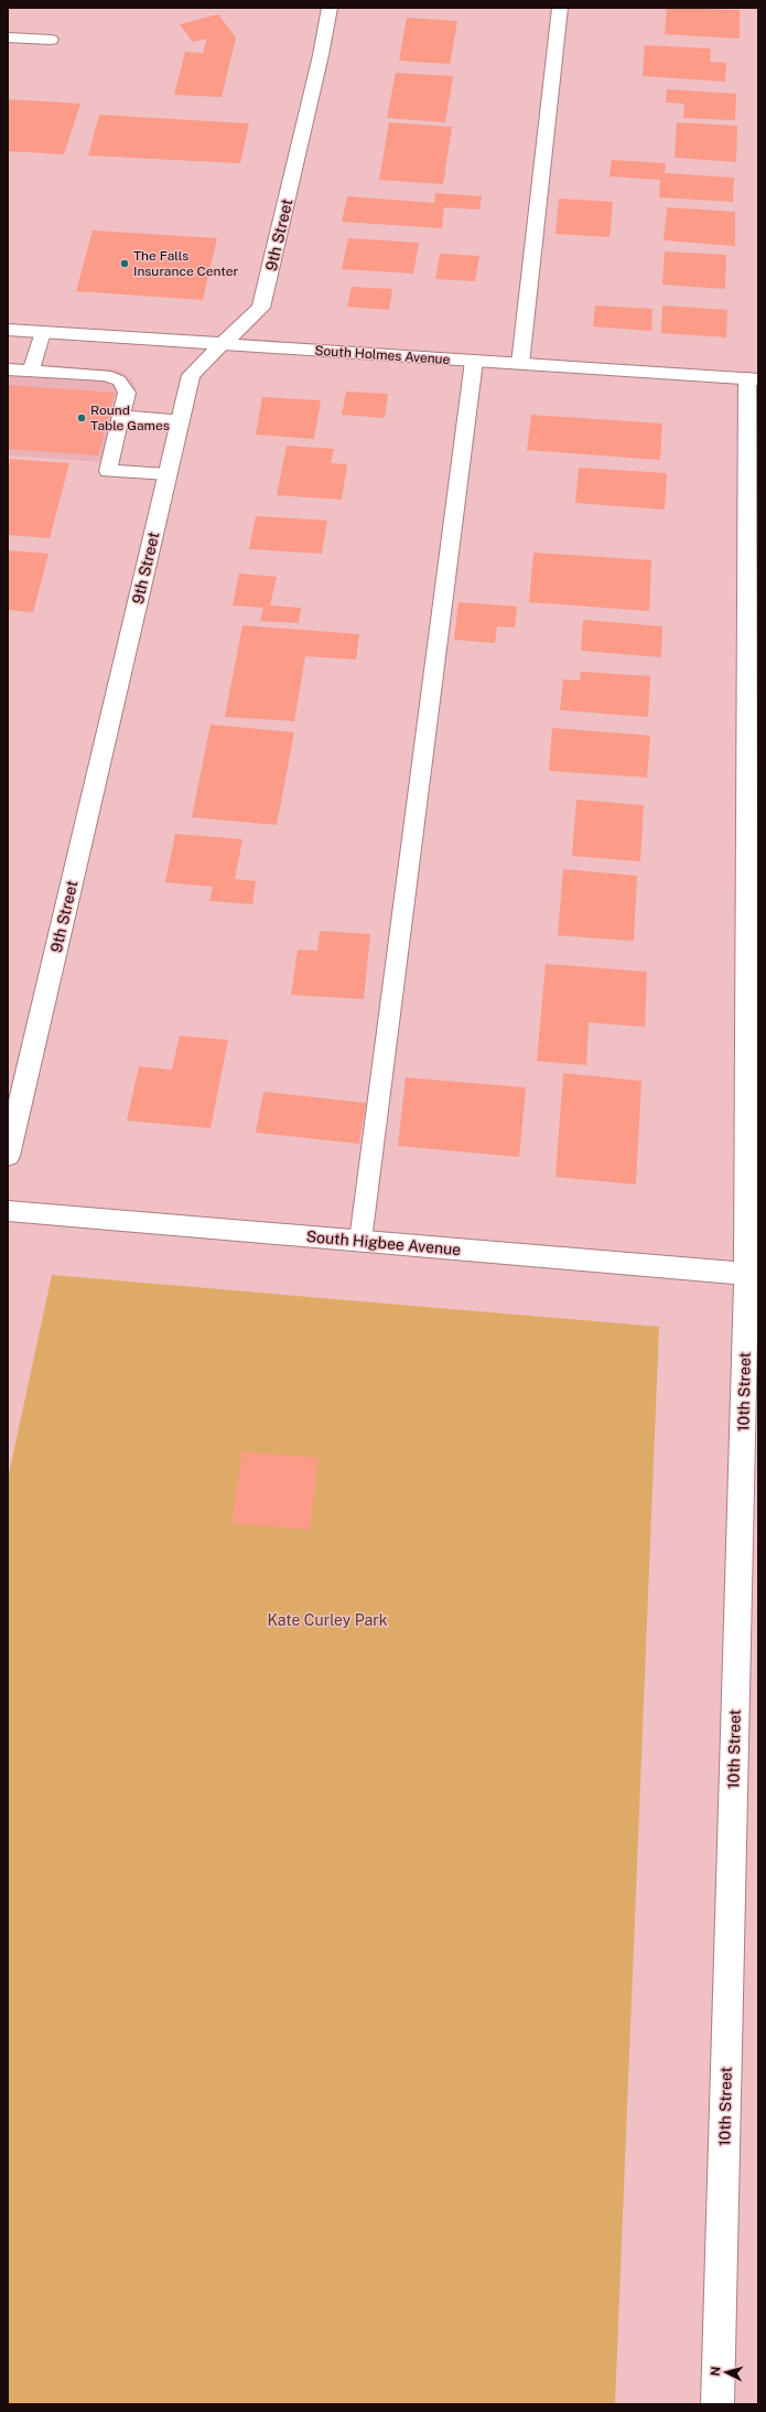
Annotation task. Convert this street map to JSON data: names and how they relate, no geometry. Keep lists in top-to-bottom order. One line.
{"streets":{"street":["9th Street","South Holmes Avenue","South Higbee Avenue","10th Street"]},"crossings":[["9th Street","South Holmes Avenue"],["South Holmes Avenue","10th Street"],["South Higbee Avenue","10th Street"]],"parks":["Kate Curley Park"],"places":["The Falls Insurance Center","Round Table Games"],"north":"left"}
